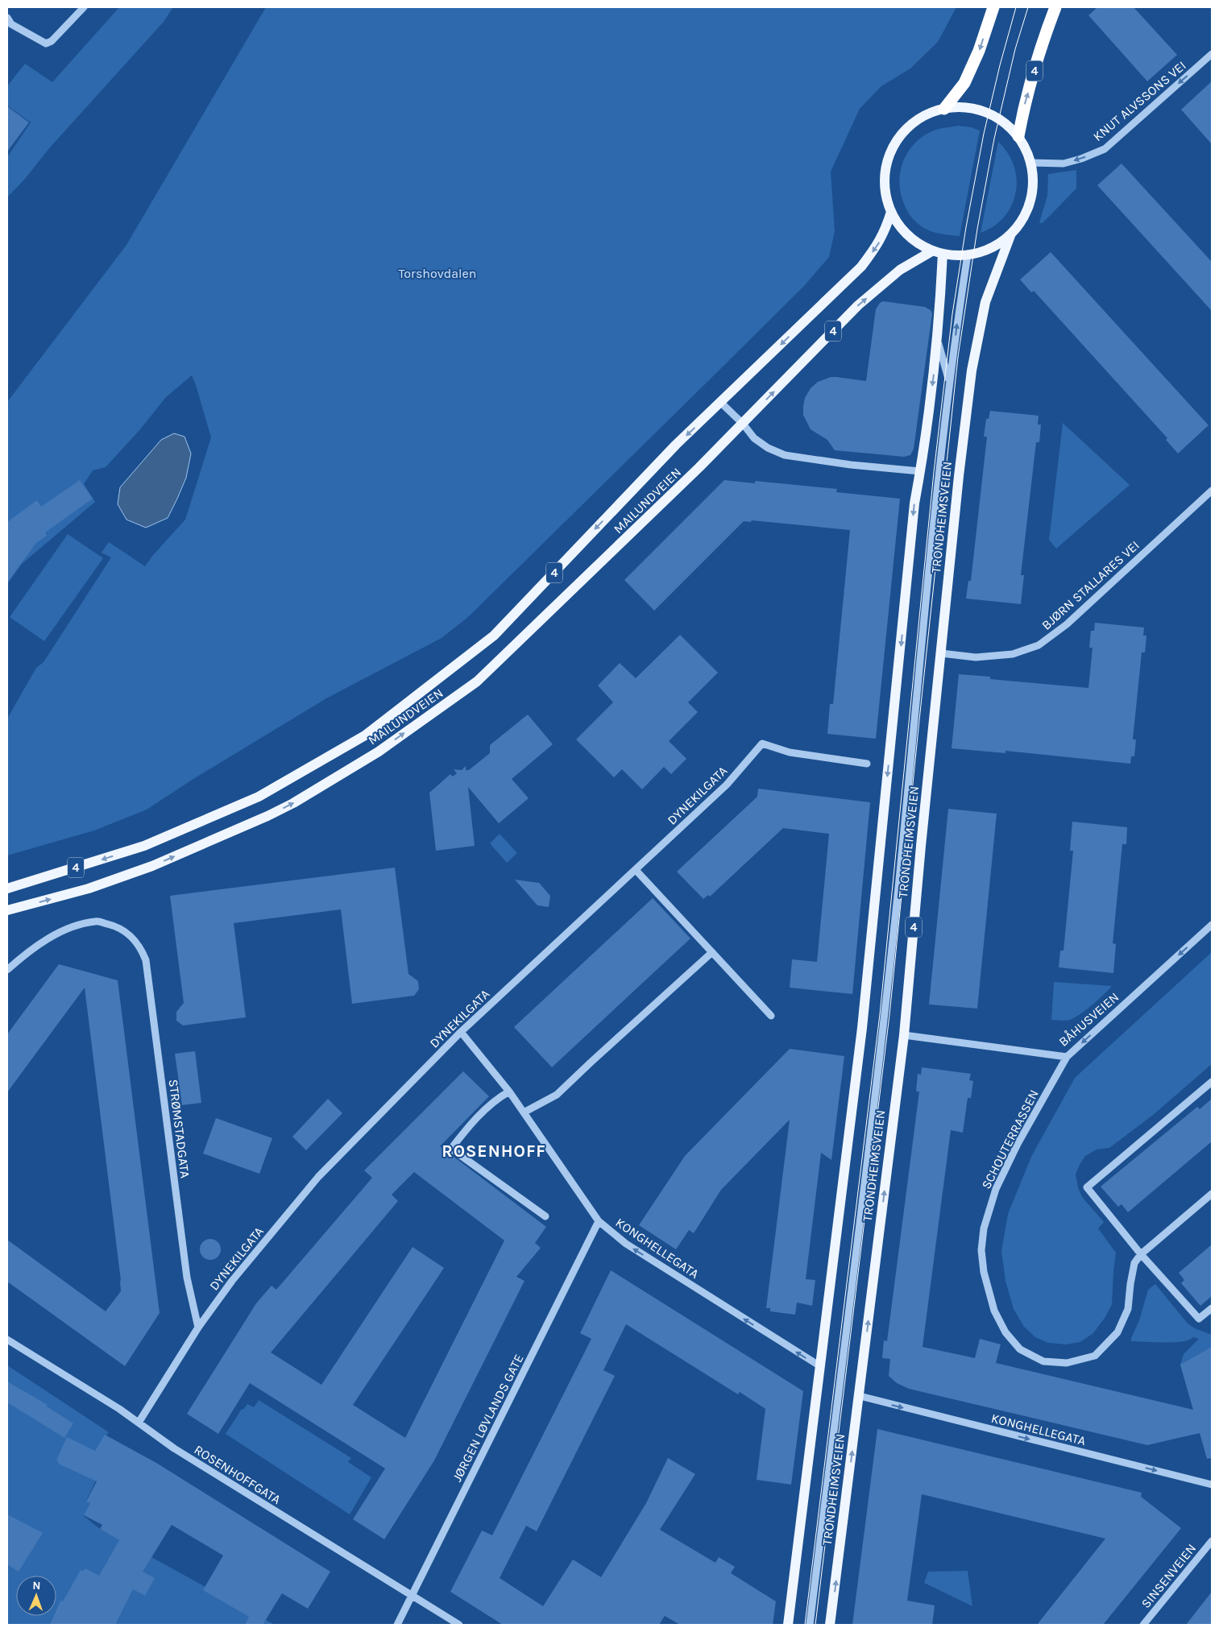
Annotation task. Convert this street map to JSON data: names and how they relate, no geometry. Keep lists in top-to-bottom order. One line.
{"streets":{"highway":["4"],"main road":["MAILUNDVEIEN","TRONDHEIMSVEIEN"],"street":["KNUT ALVSSONS VEI","BJØRN STALLARES VEI","DYNEKILGATA","BÅHUSVEIEN","STRØMSTADGATA","SCHOUTERRASSEN","KONGHELLEGATA","JØRGEN LØVLANDS GATE","ROSENHOFFGATA","SINSENVEIEN"]},"crossings":[["TRONDHEIMSVEIEN","BJØRN STALLARES VEI"],["TRONDHEIMSVEIEN","BÅHUSVEIEN"],["TRONDHEIMSVEIEN","KONGHELLEGATA"],["DYNEKILGATA","STRØMSTADGATA"],["DYNEKILGATA","KONGHELLEGATA"],["DYNEKILGATA","ROSENHOFFGATA"],["BÅHUSVEIEN","SCHOUTERRASSEN"],["KONGHELLEGATA","JØRGEN LØVLANDS GATE"],["JØRGEN LØVLANDS GATE","ROSENHOFFGATA"]],"one_way":["KNUT ALVSSONS VEI","BÅHUSVEIEN"],"districts":["ROSENHOFF"],"parks":["Torshovdalen"],"north":"top"}
